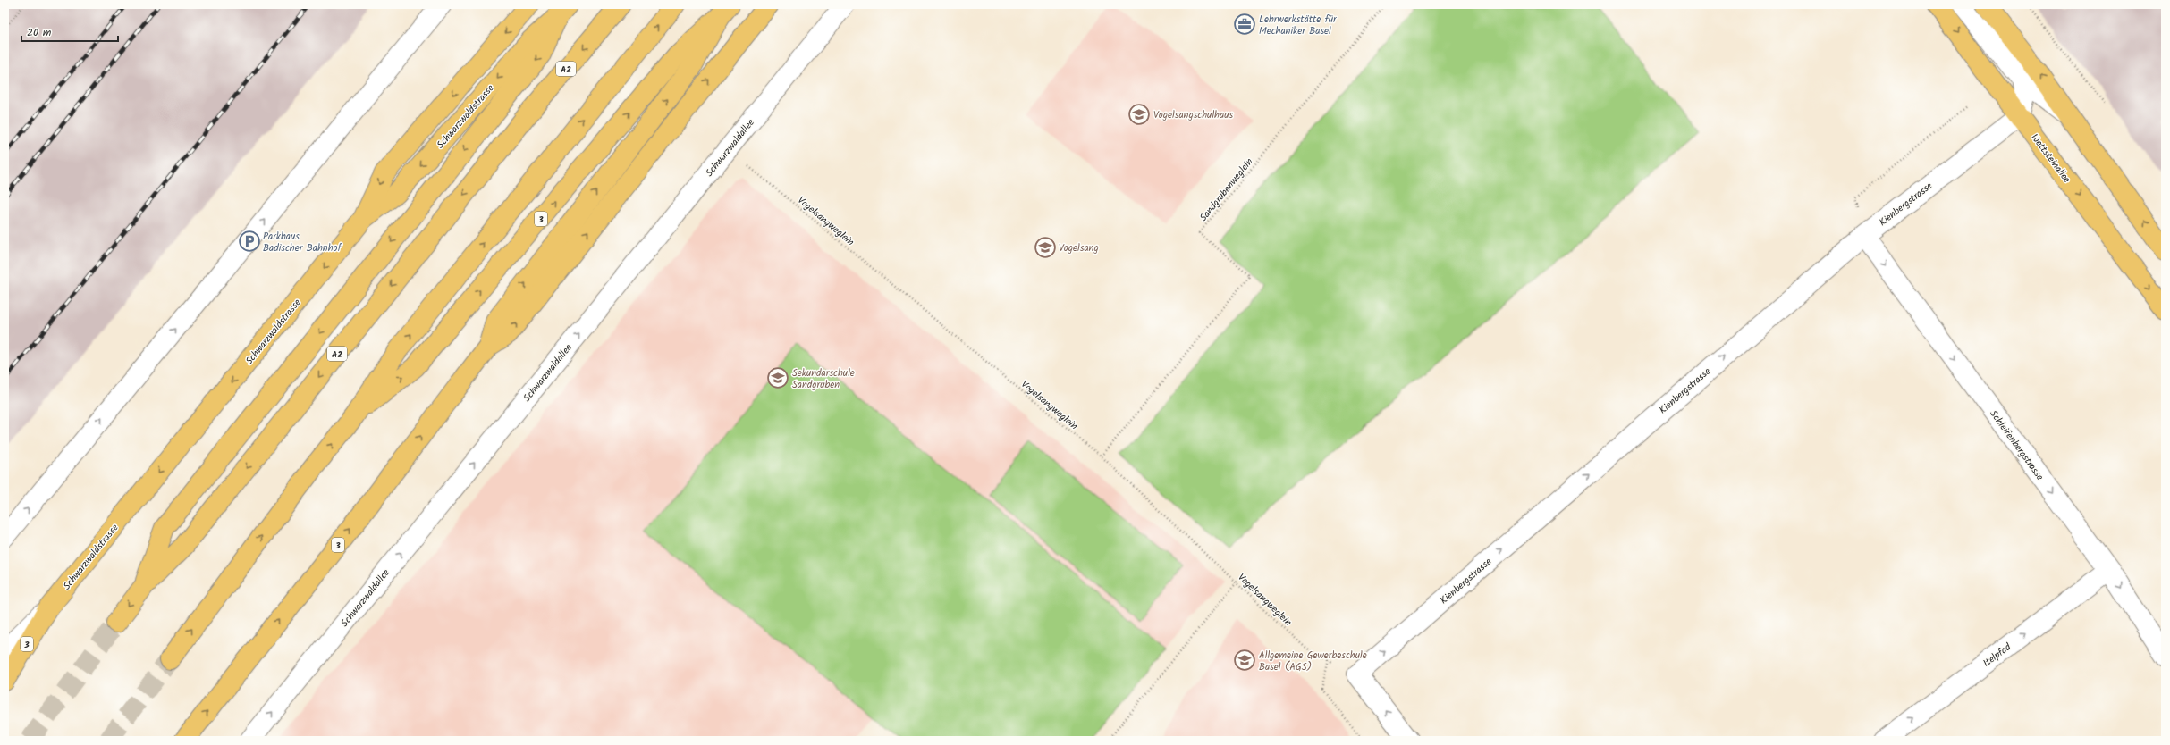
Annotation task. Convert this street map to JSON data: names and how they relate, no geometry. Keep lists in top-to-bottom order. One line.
{"streets":{"main road":["A2","Schwarzwaldstrasse","Wettsteinallee","3"],"street":["Schwarzwaldallee","Kienbergstrasse","Schleifenbergstrasse","Itelpfad"],"path":["Sandgrubenweglein","Vogelsangweglein"]},"crossings":[["Schwarzwaldallee","Vogelsangweglein"],["Wettsteinallee","Kienbergstrasse"],["Sandgrubenweglein","Vogelsangweglein"],["Kienbergstrasse","Vogelsangweglein"],["Kienbergstrasse","Schleifenbergstrasse"],["Schleifenbergstrasse","Itelpfad"]],"one_way":["Schwarzwaldallee","Kienbergstrasse","Schleifenbergstrasse","Itelpfad"],"places":{"office":["Lehrwerkstätte für Mechaniker Basel"],"school or university":["Vogelsangschulhaus","Vogelsang","Sekundarschule Sandgruben","Allgemeine Gewerbeschule Basel (AGS)"],"parking":["Parkhaus Badischer Bahnhof"]},"scale_bar":"20 m"}
